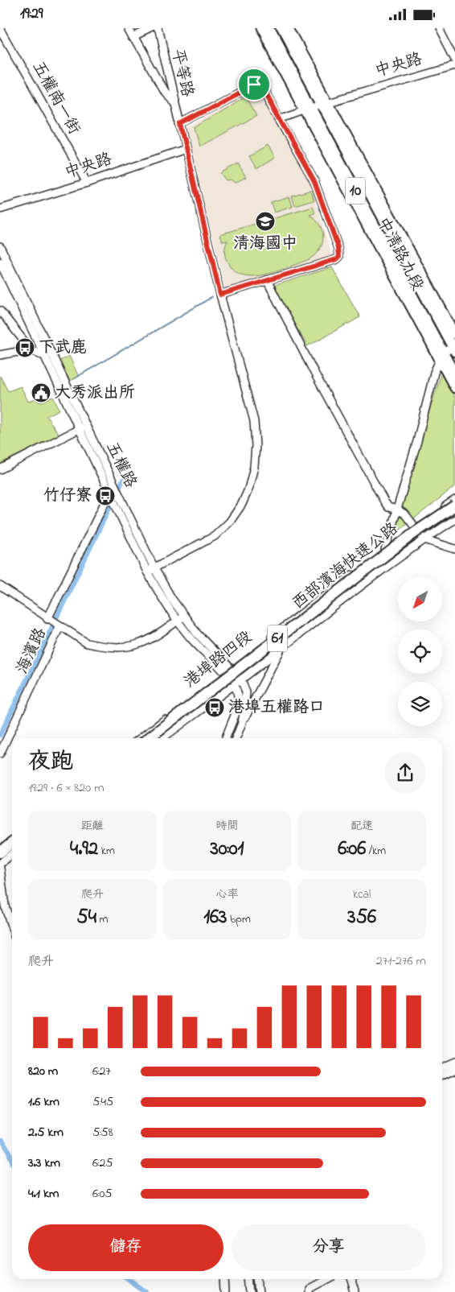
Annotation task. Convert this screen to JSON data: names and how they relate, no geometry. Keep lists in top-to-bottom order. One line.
{"streets":{"highway":["西部濱海快速公路","61"],"main road":["10","中清路九段"],"street":["中央路","平等路","五權南一街","五權路","海濱路","港埠路四段"]},"crossings":[["中央路","平等路"],["中央路","五權南一街"],["中央路","中清路九段"],["平等路","五權路"],["五權路","海濱路"],["五權路","港埠路四段"]],"places":{"school or university":["清海國中"],"bus stop":["下武鹿","竹仔寮","港埠五權路口"],"public building":["大秀派出所"]},"north":"bottom left","page":{"status":"19:29","heading":["夜跑","19:29 · 6 × 820 m"],"stats":[["距離","4.92 km"],["時間","30:01"],["配速","6:06 /km"],["爬升","54 m"],["心率","163 bpm"],["kcal","356"]],"chart":["爬升","271–276 m"],"list":[{"name":"820 m","note":"6:27"},{"name":"1.6 km","note":"5:45"},{"name":"2.5 km","note":"5:58"},{"name":"3.3 km","note":"6:25"},{"name":"4.1 km","note":"6:05"}],"buttons":["儲存","分享"]}}
